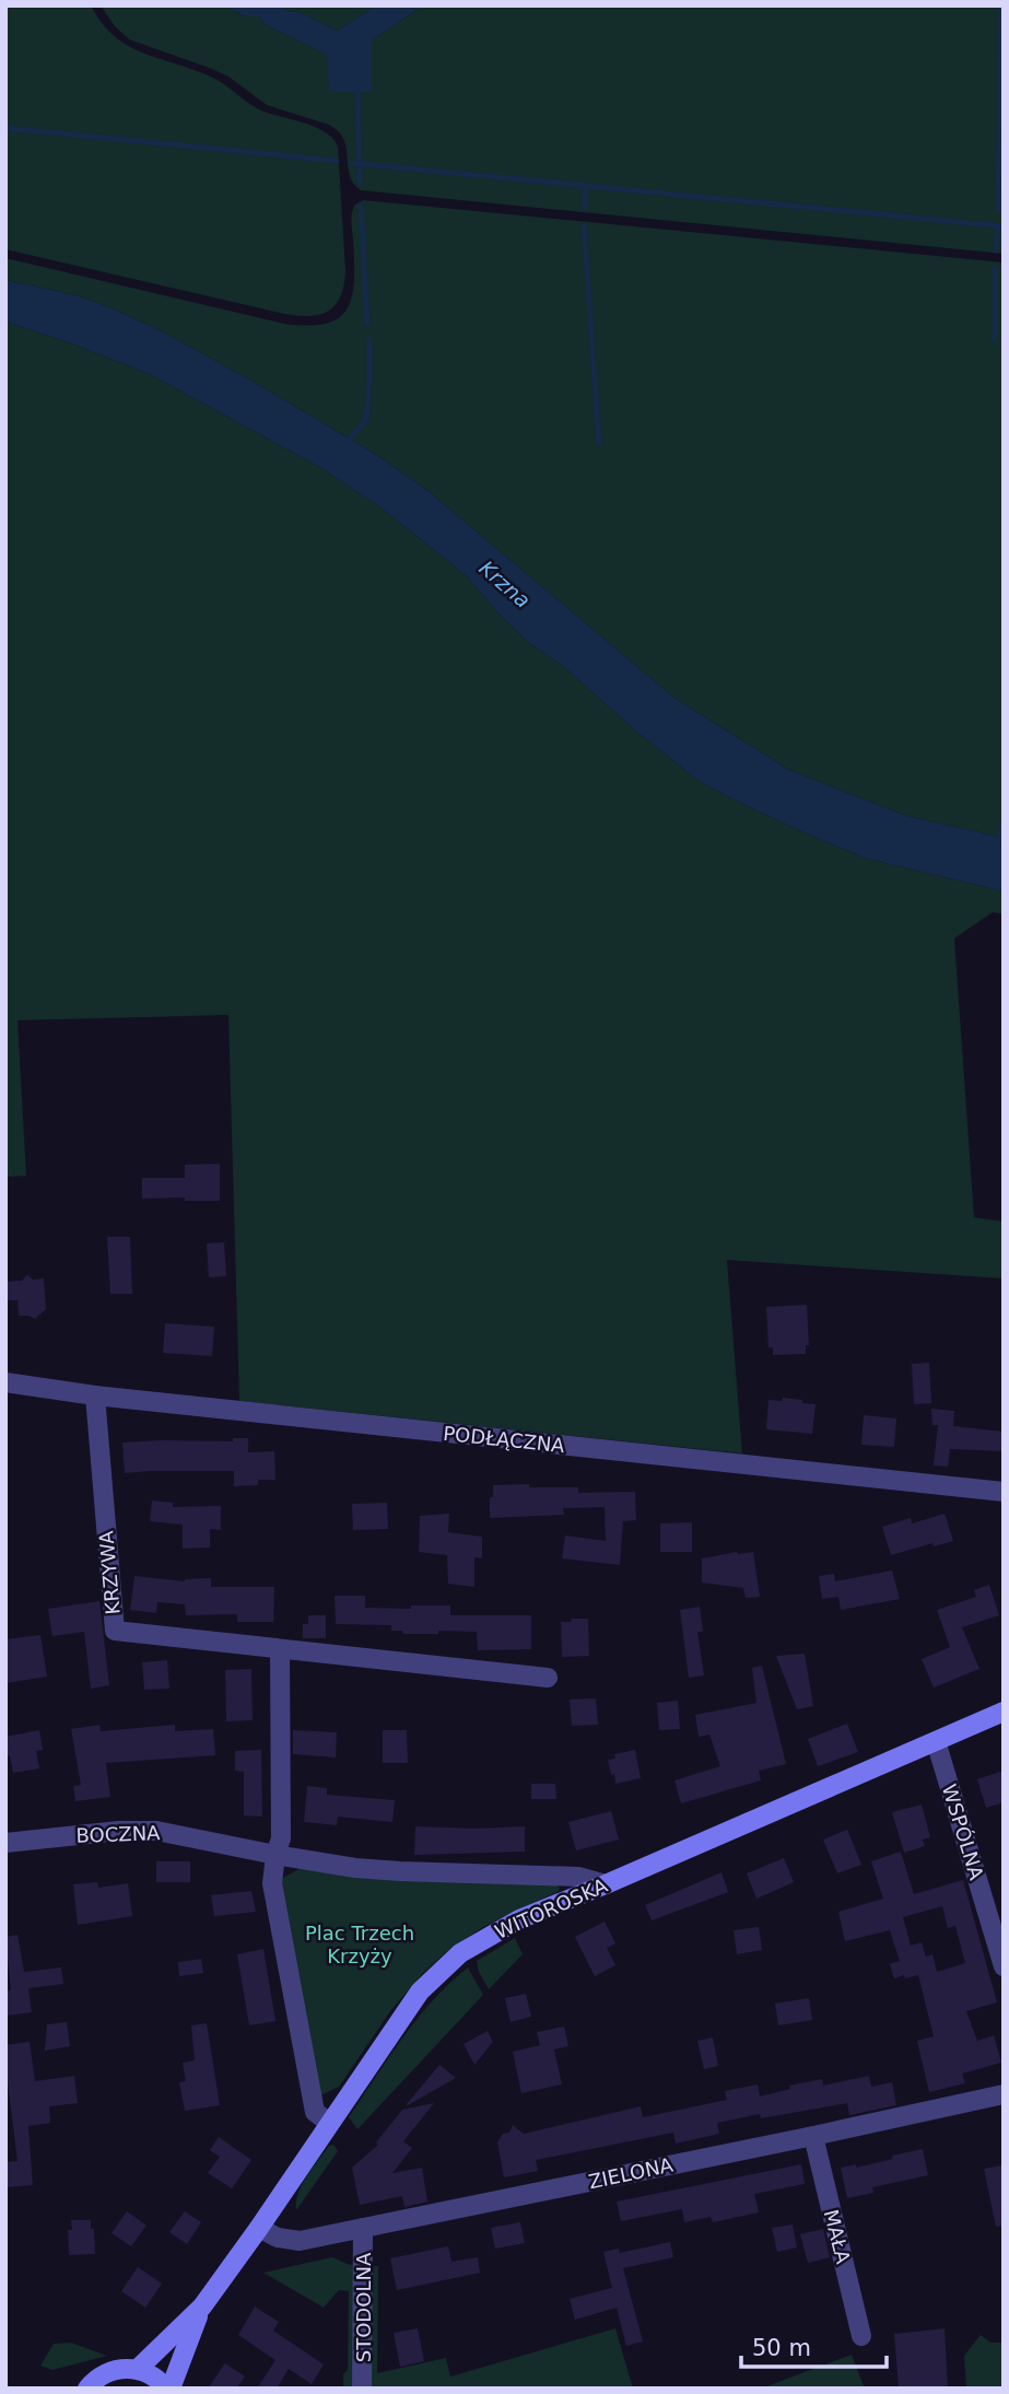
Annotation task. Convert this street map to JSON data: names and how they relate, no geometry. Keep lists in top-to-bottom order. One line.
{"streets":{"main road":["WITOROSKA"],"street":["PODŁĄCZNA","KRZYWA","WSPÓLNA","BOCZNA","ZIELONA","MAŁA","STODOLNA"]},"crossings":[["PODŁĄCZNA","KRZYWA"],["WSPÓLNA","WITOROSKA"],["WITOROSKA","ZIELONA"],["ZIELONA","MAŁA"],["ZIELONA","STODOLNA"]],"water":["Krzna"],"parks":["Plac Trzech Krzyży"],"scale_bar":"50 m"}
